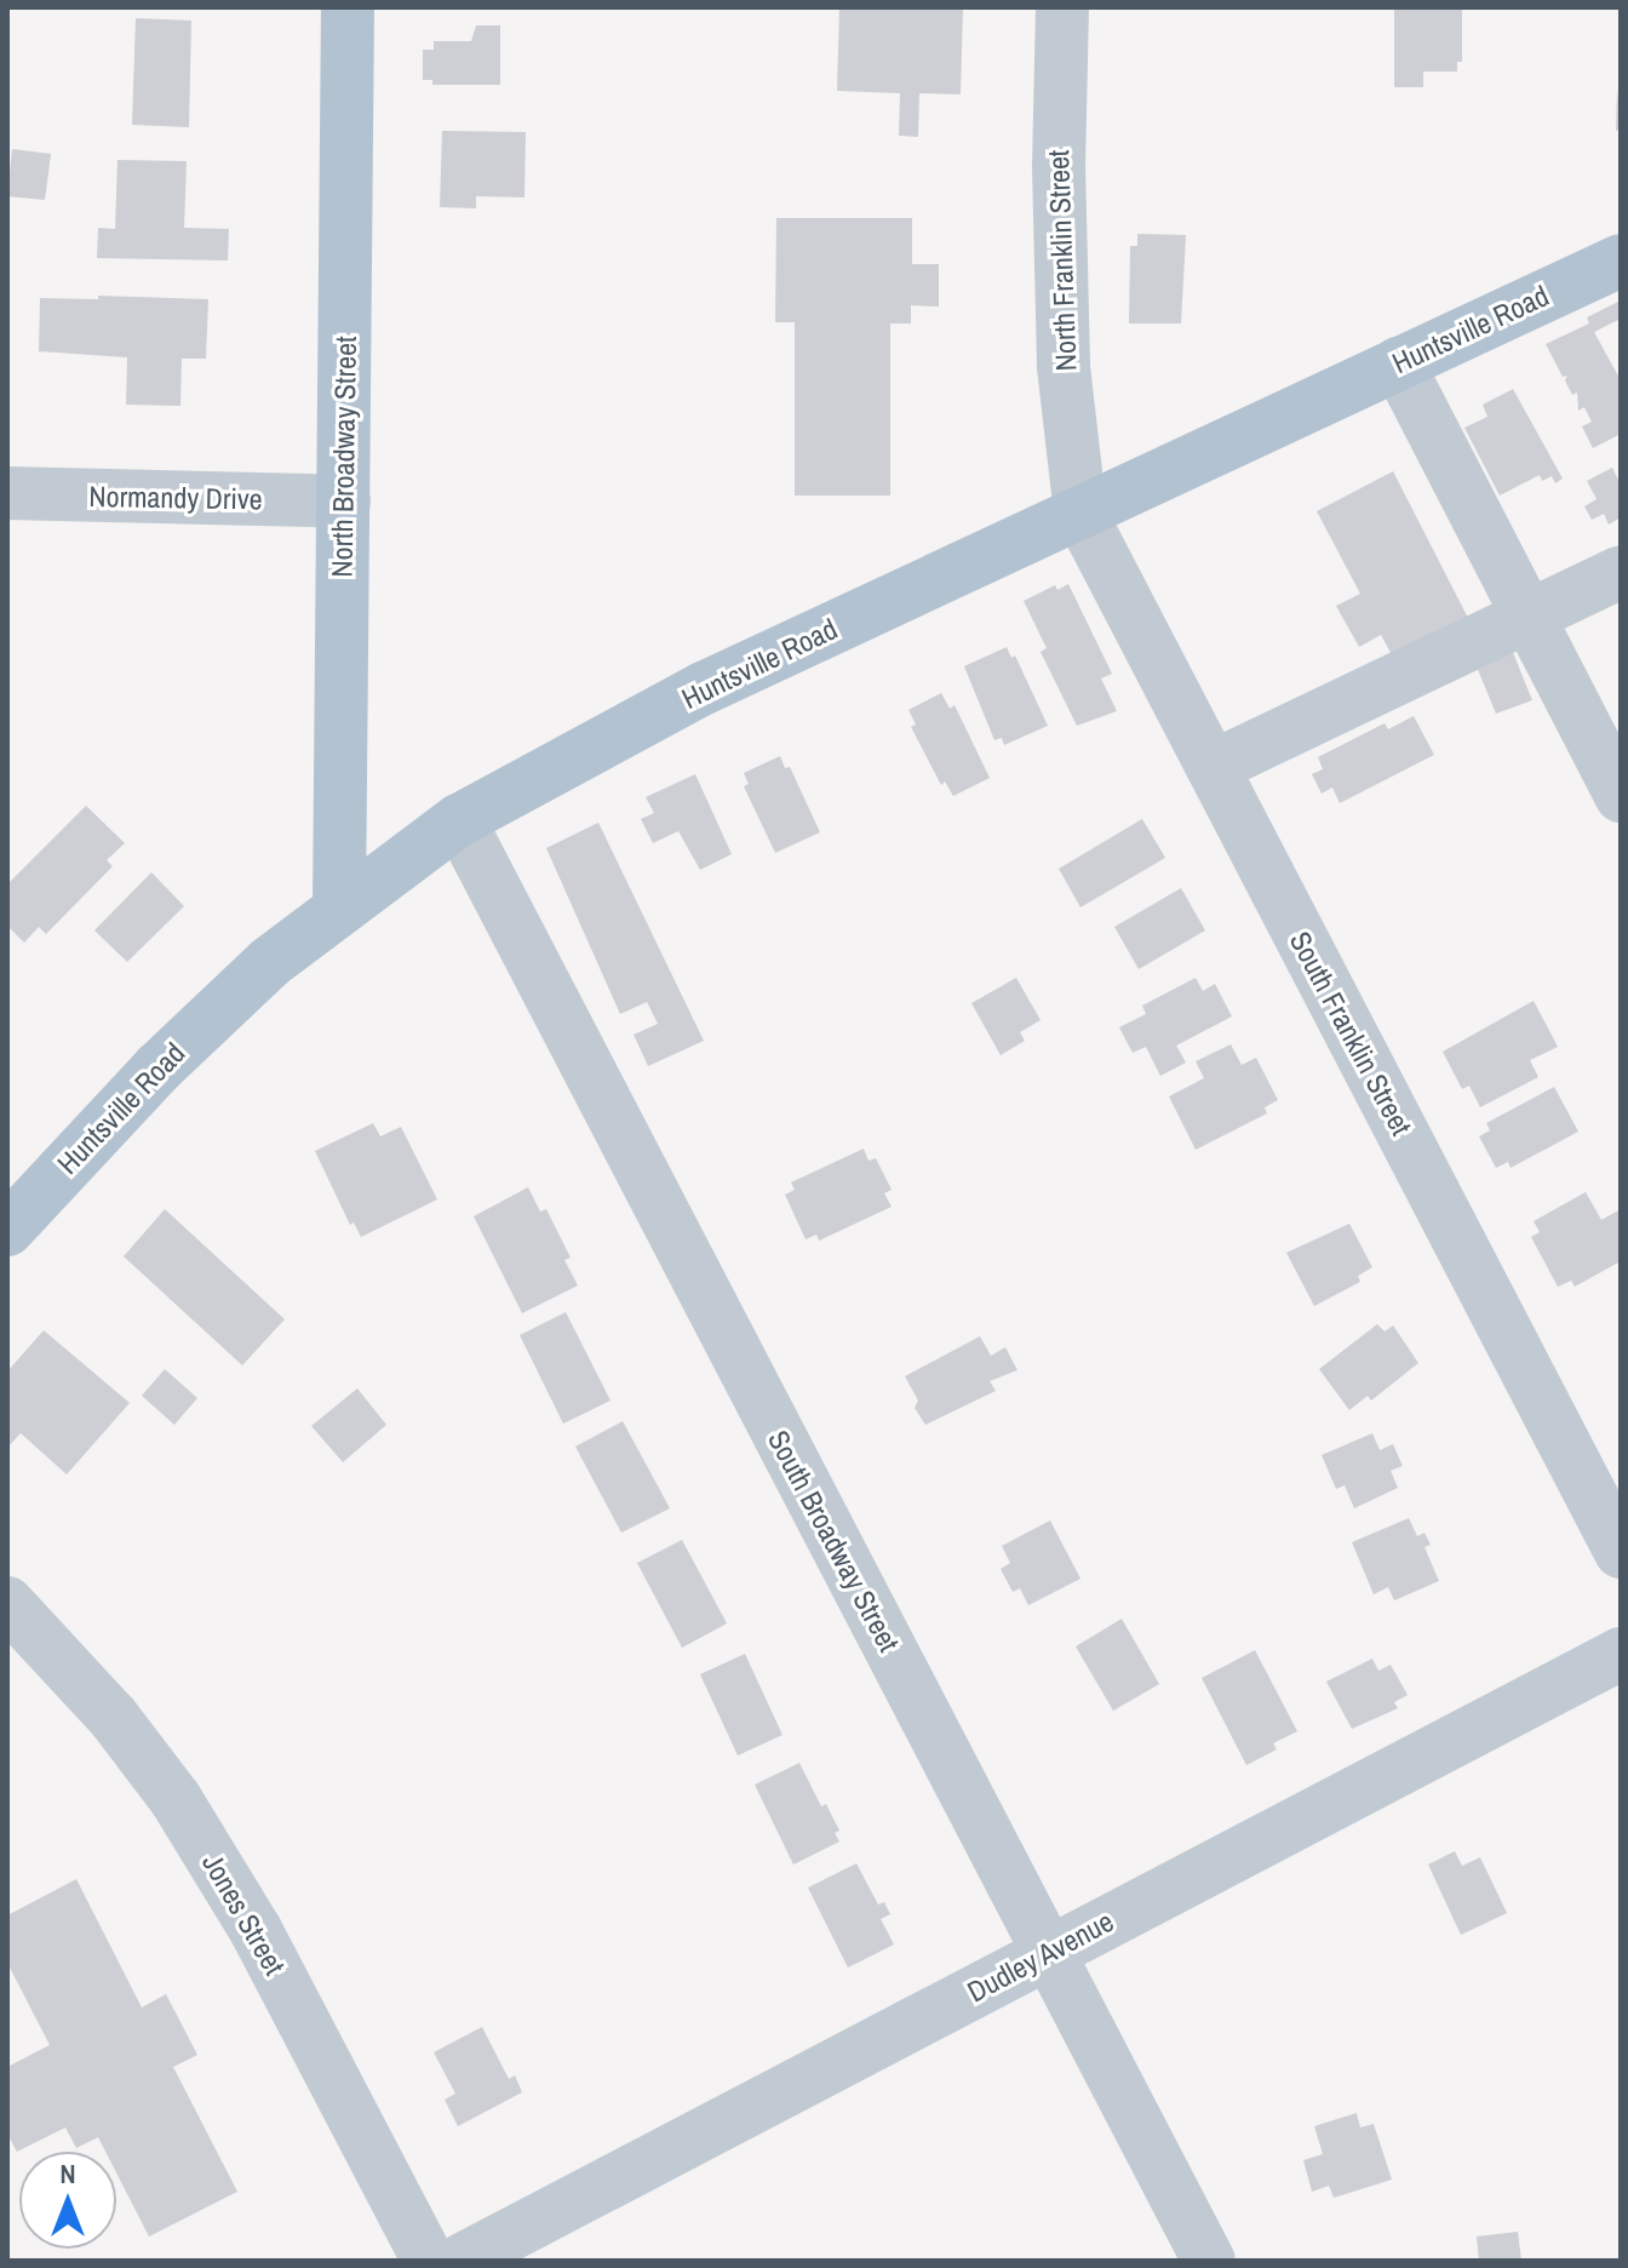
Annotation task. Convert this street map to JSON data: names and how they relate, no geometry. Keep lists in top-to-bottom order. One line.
{"streets":{"main road":["Huntsville Road","North Broadway Street"],"street":["North Franklin Street","Normandy Drive","South Franklin Street","South Broadway Street","Jones Street","Dudley Avenue"]},"crossings":[["North Franklin Street","Huntsville Road"],["North Franklin Street","South Franklin Street"],["Huntsville Road","North Broadway Street"],["Huntsville Road","South Franklin Street"],["Huntsville Road","South Broadway Street"],["North Broadway Street","Normandy Drive"],["South Broadway Street","Dudley Avenue"]],"north":"top"}
